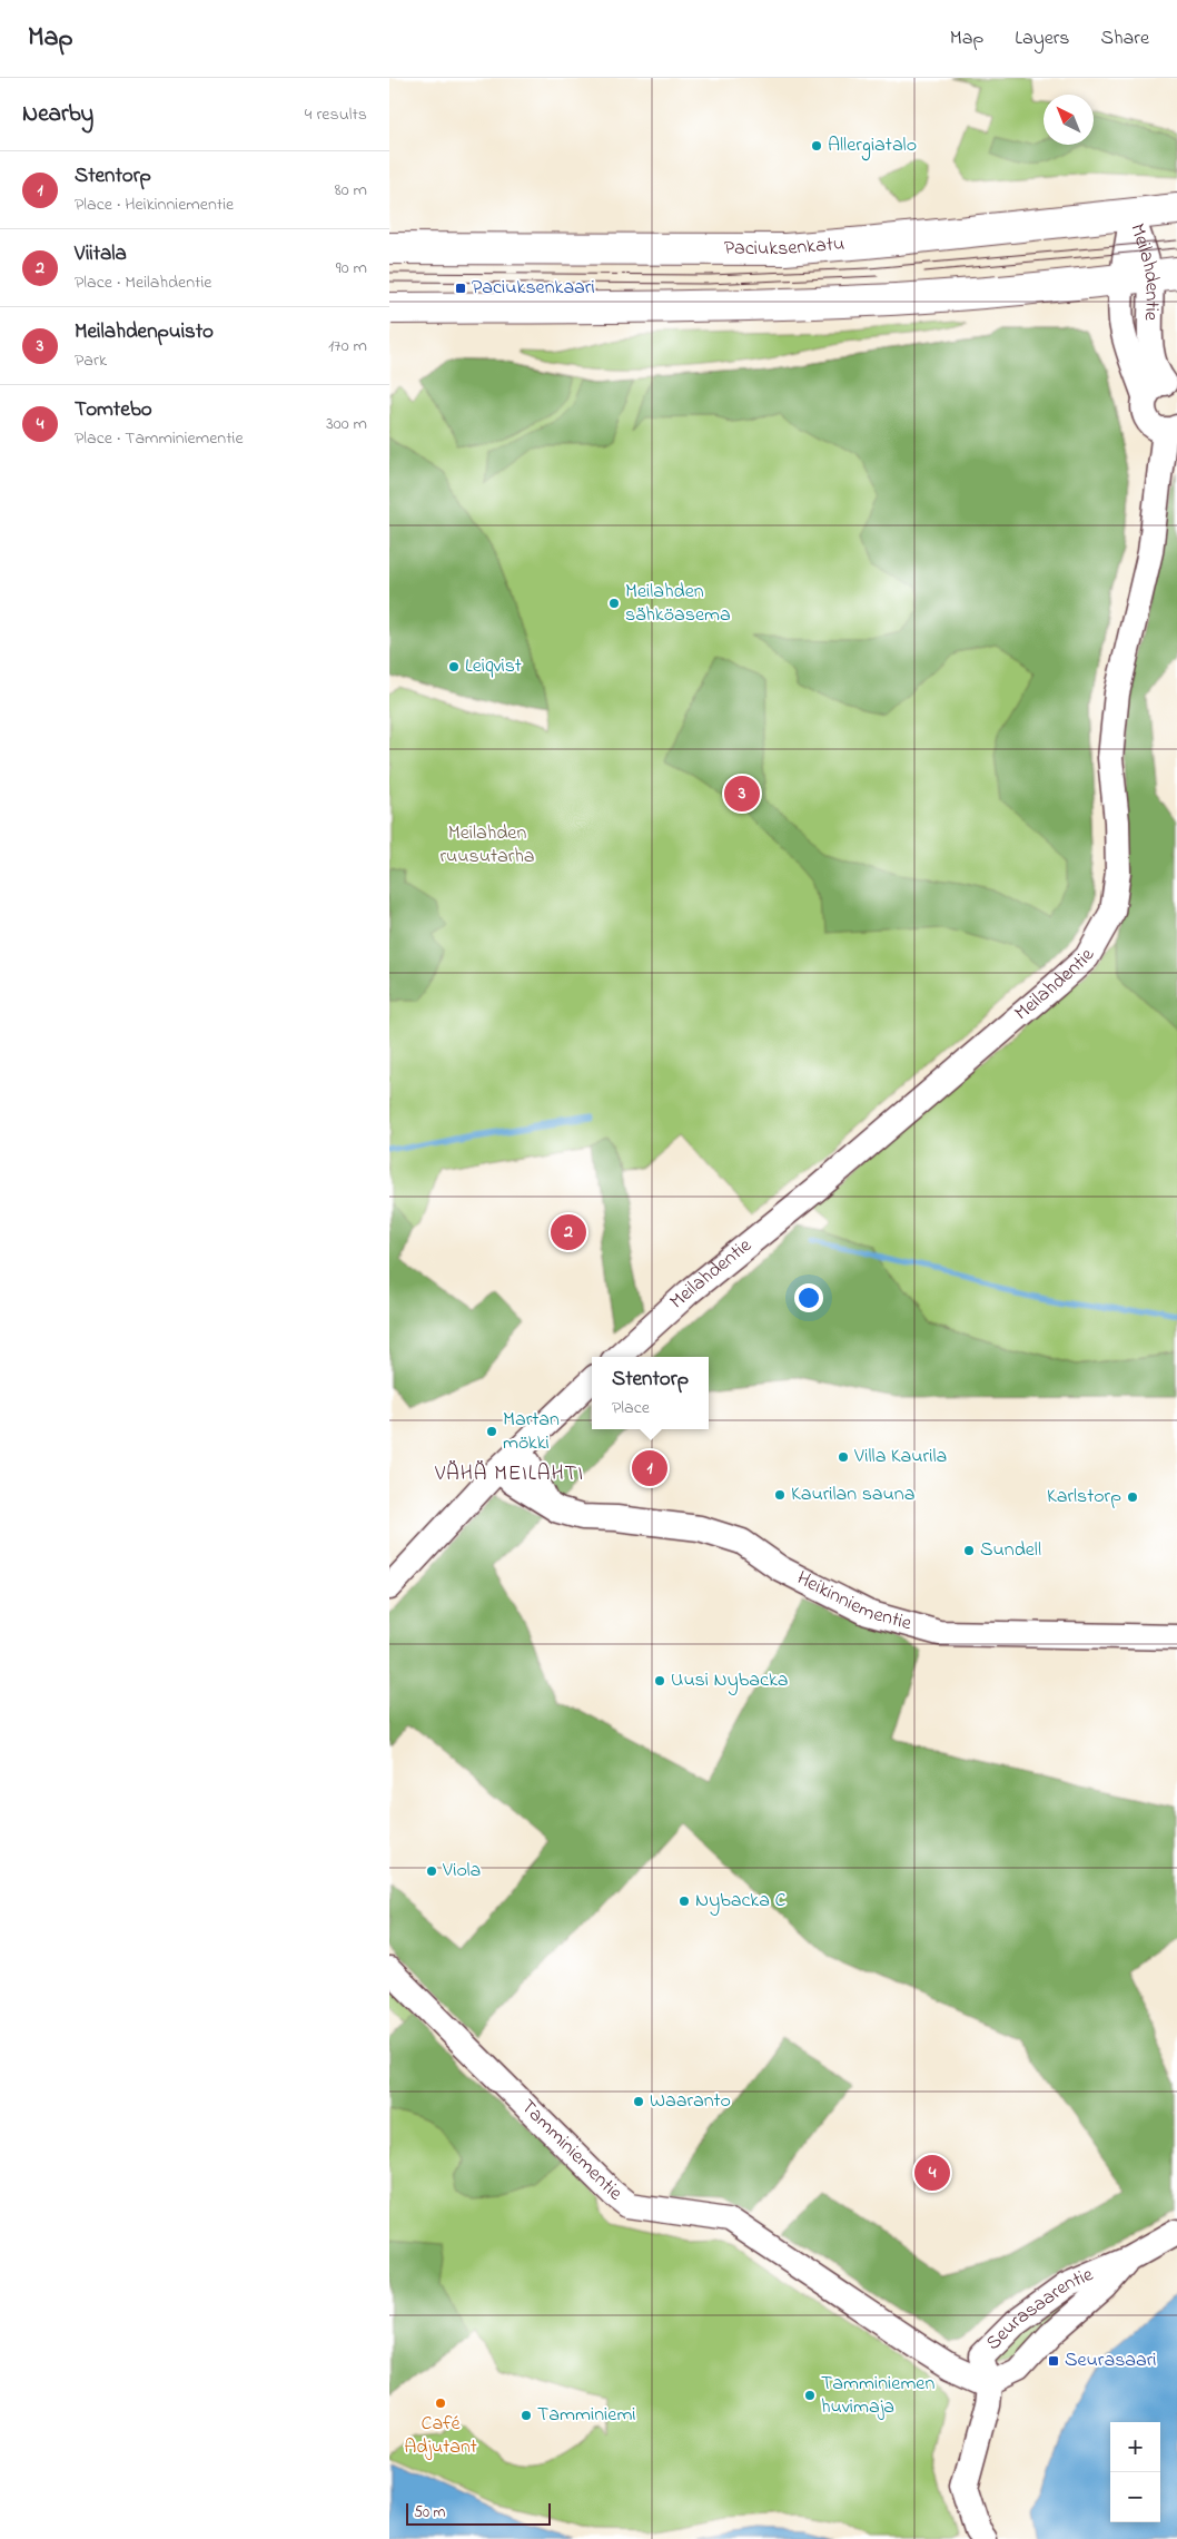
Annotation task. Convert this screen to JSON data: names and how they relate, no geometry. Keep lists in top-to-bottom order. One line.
{"streets":{"main road":["Paciuksenkatu"],"street":["Meilahdentie","Heikinniementie","Tamminiementie","Seurasaarentie"]},"crossings":[["Paciuksenkatu","Meilahdentie"],["Tamminiementie","Seurasaarentie"]],"districts":["VÄHÄ MEILAHTI"],"parks":["Meilahden ruusutarha"],"places":{"other":["Allergiatalo","Meilahden sähköasema","Leiqvist","Martan mökki","Villa Kaurila","Kaurilan sauna","Karlstorp","Sundell","Uusi Nybacka","Viola","Nybacka C","Waaranto","Tamminiemen huvimaja","Café Adjutant","Tamminiemi"],"transit":["Paciuksenkaari","Seurasaari"]},"scale_bar":"50 m","north":"top left","page":{"header":"Map","nav":["Map","Layers","Share"],"heading":["Nearby","4 results"],"list":[{"mark":"1","name":"Stentorp","note":"Place · Heikinniementie","value":"80 m"},{"mark":"2","name":"Viitala","note":"Place · Meilahdentie","value":"90 m"},{"mark":"3","name":"Meilahdenpuisto","note":"Park","value":"170 m"},{"mark":"4","name":"Tomtebo","note":"Place · Tamminiementie","value":"300 m"}],"pins":["3","2","1","4"],"popup":["Stentorp","Place"],"map_buttons":["+","−"],"scale":"50 m"}}
